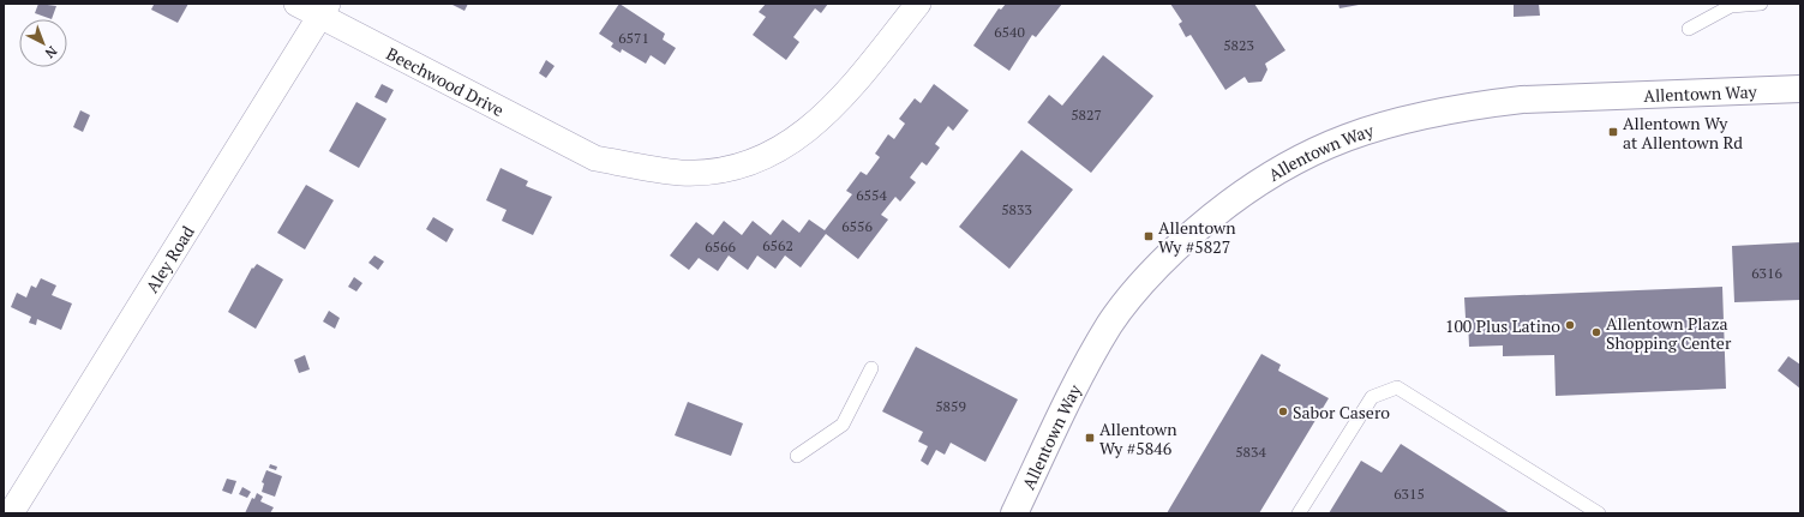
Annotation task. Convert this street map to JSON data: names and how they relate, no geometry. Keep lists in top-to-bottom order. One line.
{"streets":{"street":["Beechwood Drive","Allentown Way","Aley Road"]},"crossings":[["Beechwood Drive","Aley Road"]],"places":{"transit":["Allentown Wy at Allentown Rd","Allentown Wy #5827","Allentown Wy #5846"],"other":["100 Plus Latino","Allentown Plaza Shopping Center","Sabor Casero"]},"house_numbers":["6540","6571","5823","5827","6554","5833","6556","6562","6566","6316","5859","5834","6315"],"north":"bottom right"}
